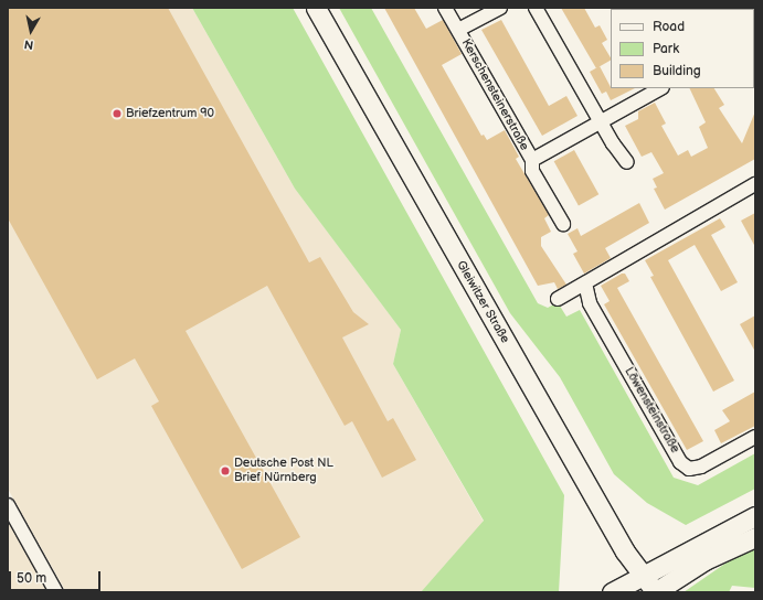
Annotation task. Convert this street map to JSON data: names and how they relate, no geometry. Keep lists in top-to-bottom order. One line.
{"streets":{"main road":["Gleiwitzer Straße"],"street":["Kerschensteinerstraße","Löwensteinstraße"]},"places":["Briefzentrum 90","Deutsche Post NL Brief Nürnberg"],"legend":["Road","Park","Building"],"scale_bar":"50 m","north":"bottom"}
